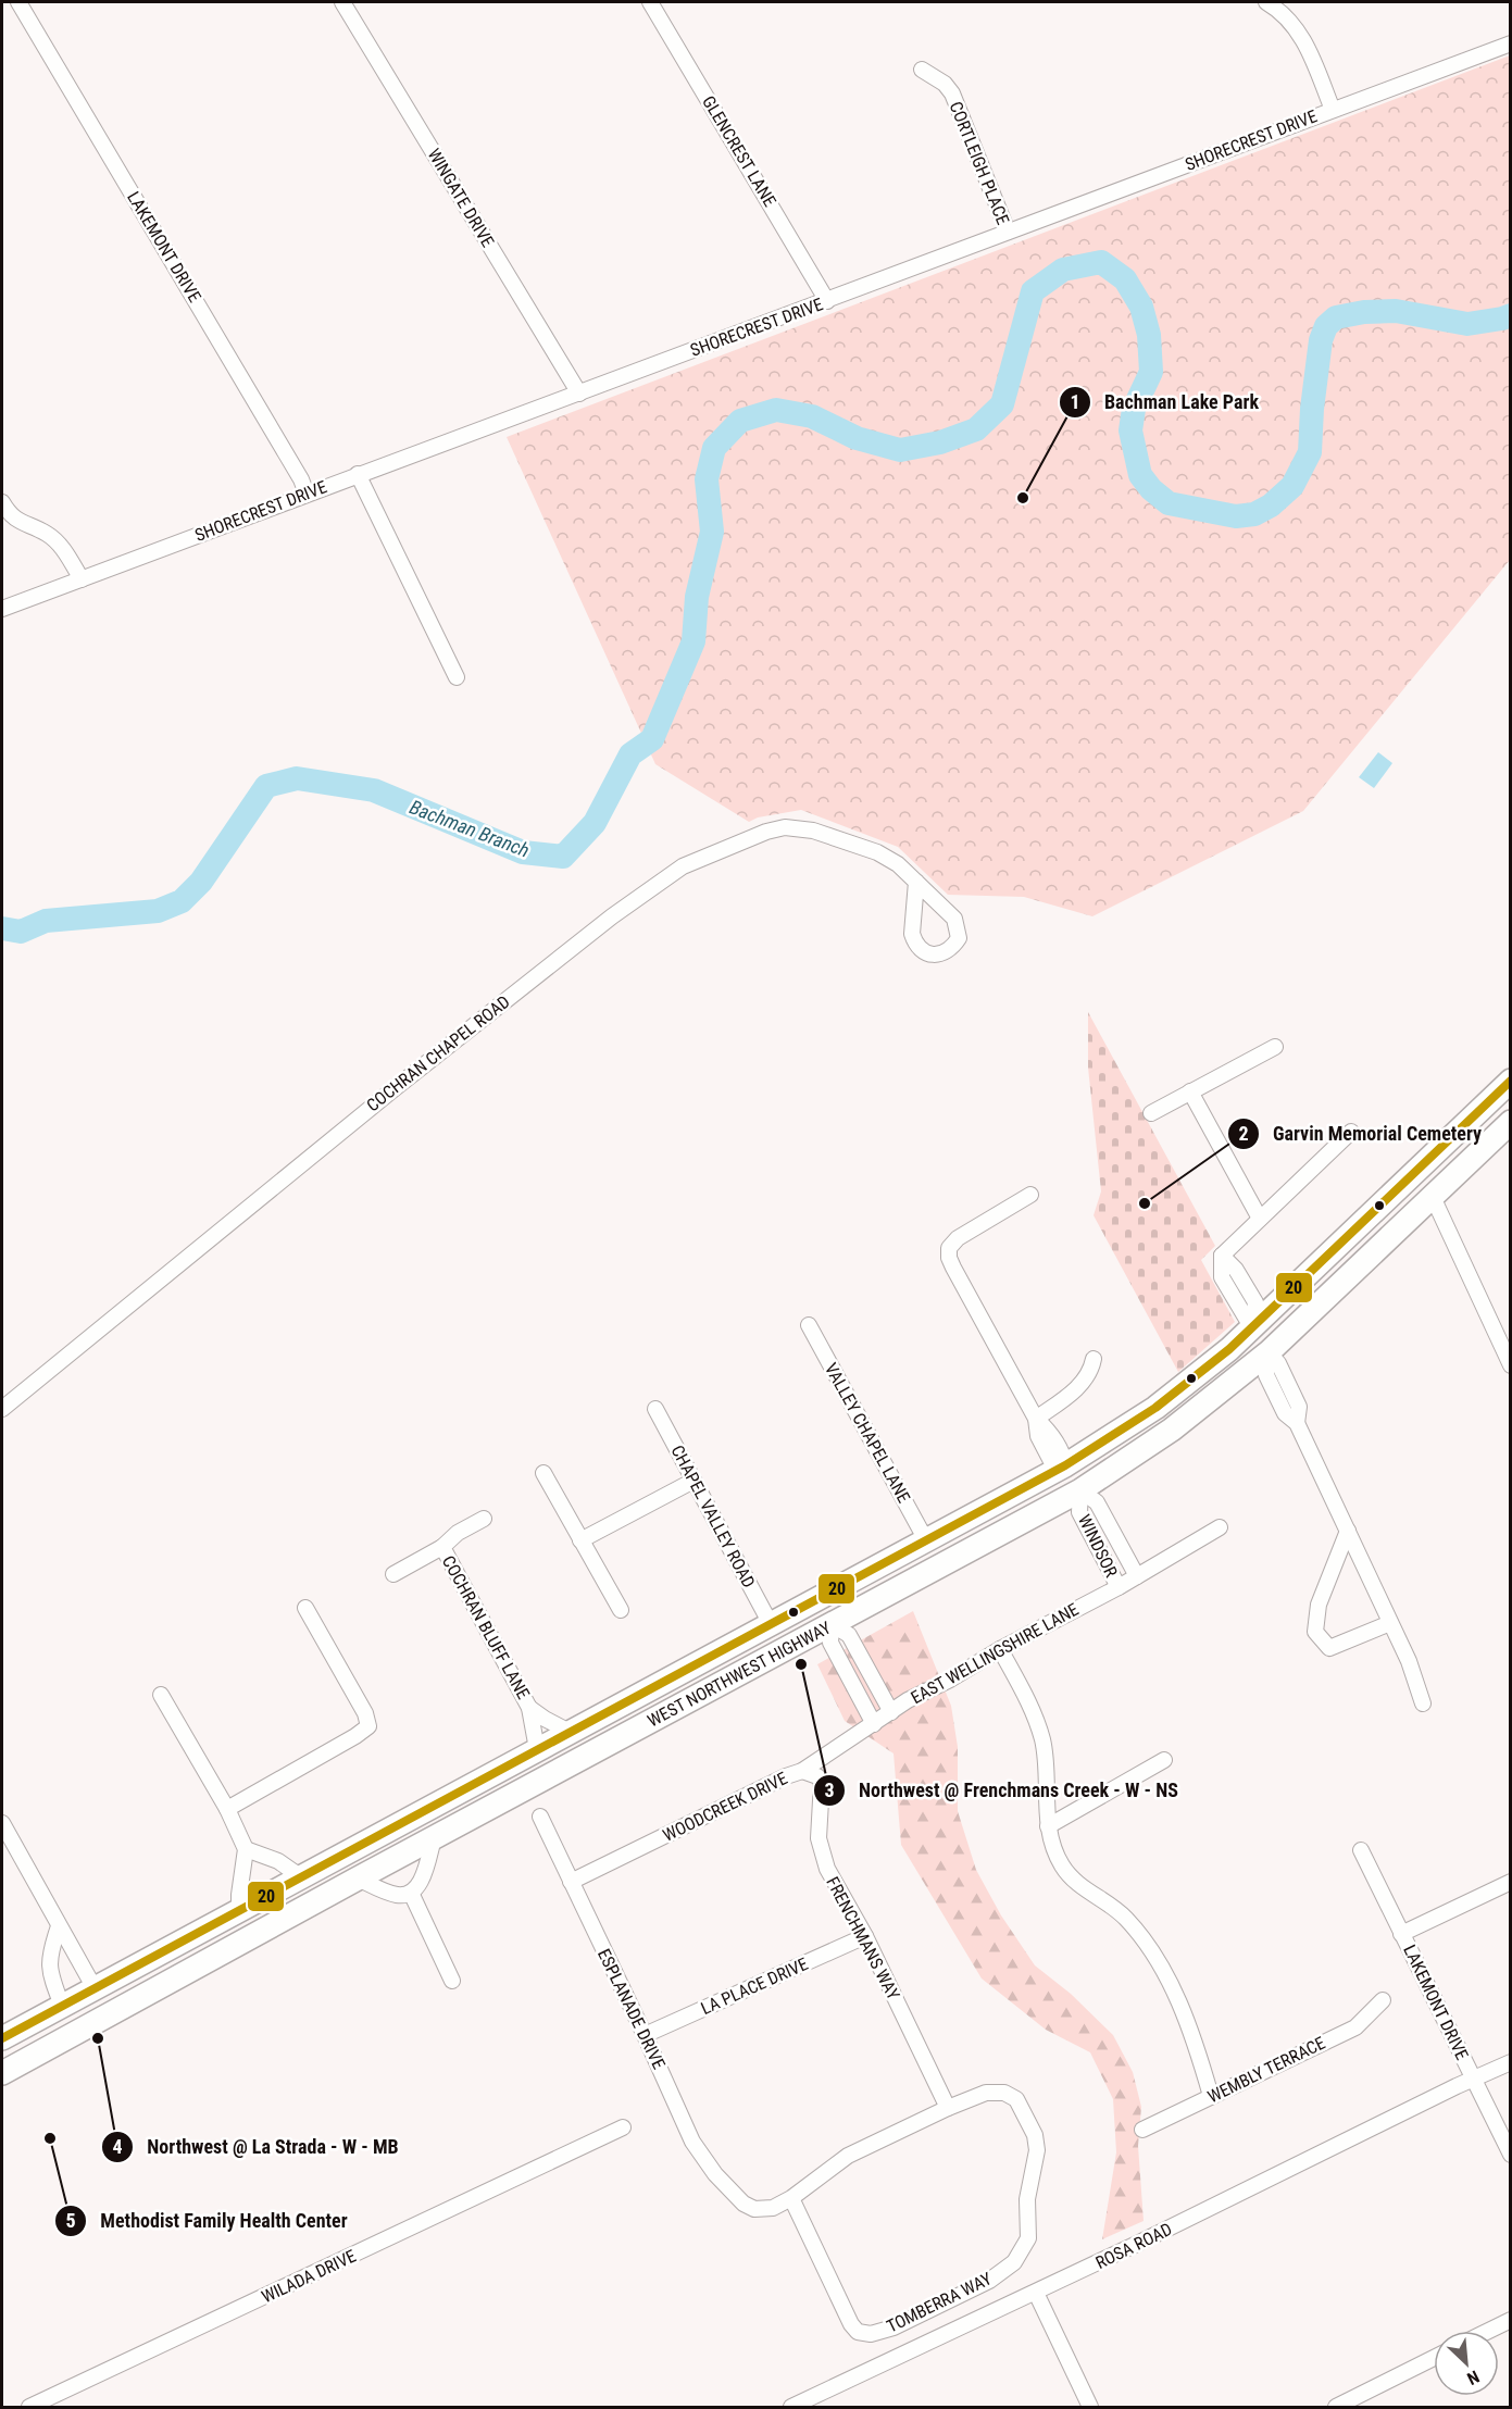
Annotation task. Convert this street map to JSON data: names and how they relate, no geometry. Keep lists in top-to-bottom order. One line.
{"streets":{"main road":["WEST NORTHWEST HIGHWAY"],"street":["SHORECREST DRIVE","GLENCREST LANE","CORTLEIGH PLACE","WINGATE DRIVE","LAKEMONT DRIVE","COCHRAN CHAPEL ROAD","VALLEY CHAPEL LANE","CHAPEL VALLEY ROAD","WINDSOR","COCHRAN BLUFF LANE","EAST WELLINGSHIRE LANE","WOODCREEK DRIVE","FRENCHMANS WAY","LA PLACE DRIVE","ESPLANADE DRIVE","WEMBLY TERRACE","ROSA ROAD","WILADA DRIVE","TOMBERRA WAY"]},"crossings":[["SHORECREST DRIVE","GLENCREST LANE"],["SHORECREST DRIVE","CORTLEIGH PLACE"],["SHORECREST DRIVE","WINGATE DRIVE"],["SHORECREST DRIVE","LAKEMONT DRIVE"],["LAKEMONT DRIVE","ROSA ROAD"],["VALLEY CHAPEL LANE","WEST NORTHWEST HIGHWAY"],["CHAPEL VALLEY ROAD","WEST NORTHWEST HIGHWAY"],["WINDSOR","EAST WELLINGSHIRE LANE"],["WINDSOR","WEST NORTHWEST HIGHWAY"],["COCHRAN BLUFF LANE","WEST NORTHWEST HIGHWAY"],["EAST WELLINGSHIRE LANE","WOODCREEK DRIVE"],["WOODCREEK DRIVE","FRENCHMANS WAY"],["WOODCREEK DRIVE","ESPLANADE DRIVE"],["FRENCHMANS WAY","LA PLACE DRIVE"],["FRENCHMANS WAY","TOMBERRA WAY"],["LA PLACE DRIVE","ESPLANADE DRIVE"],["ESPLANADE DRIVE","TOMBERRA WAY"]],"water":["Bachman Branch"],"places":["Bachman Lake Park","Garvin Memorial Cemetery","Northwest @ Frenchmans Creek - W - NS","Northwest @ La Strada - W - MB","Methodist Family Health Center"],"lines":["transit line 20"],"north":"bottom right"}
